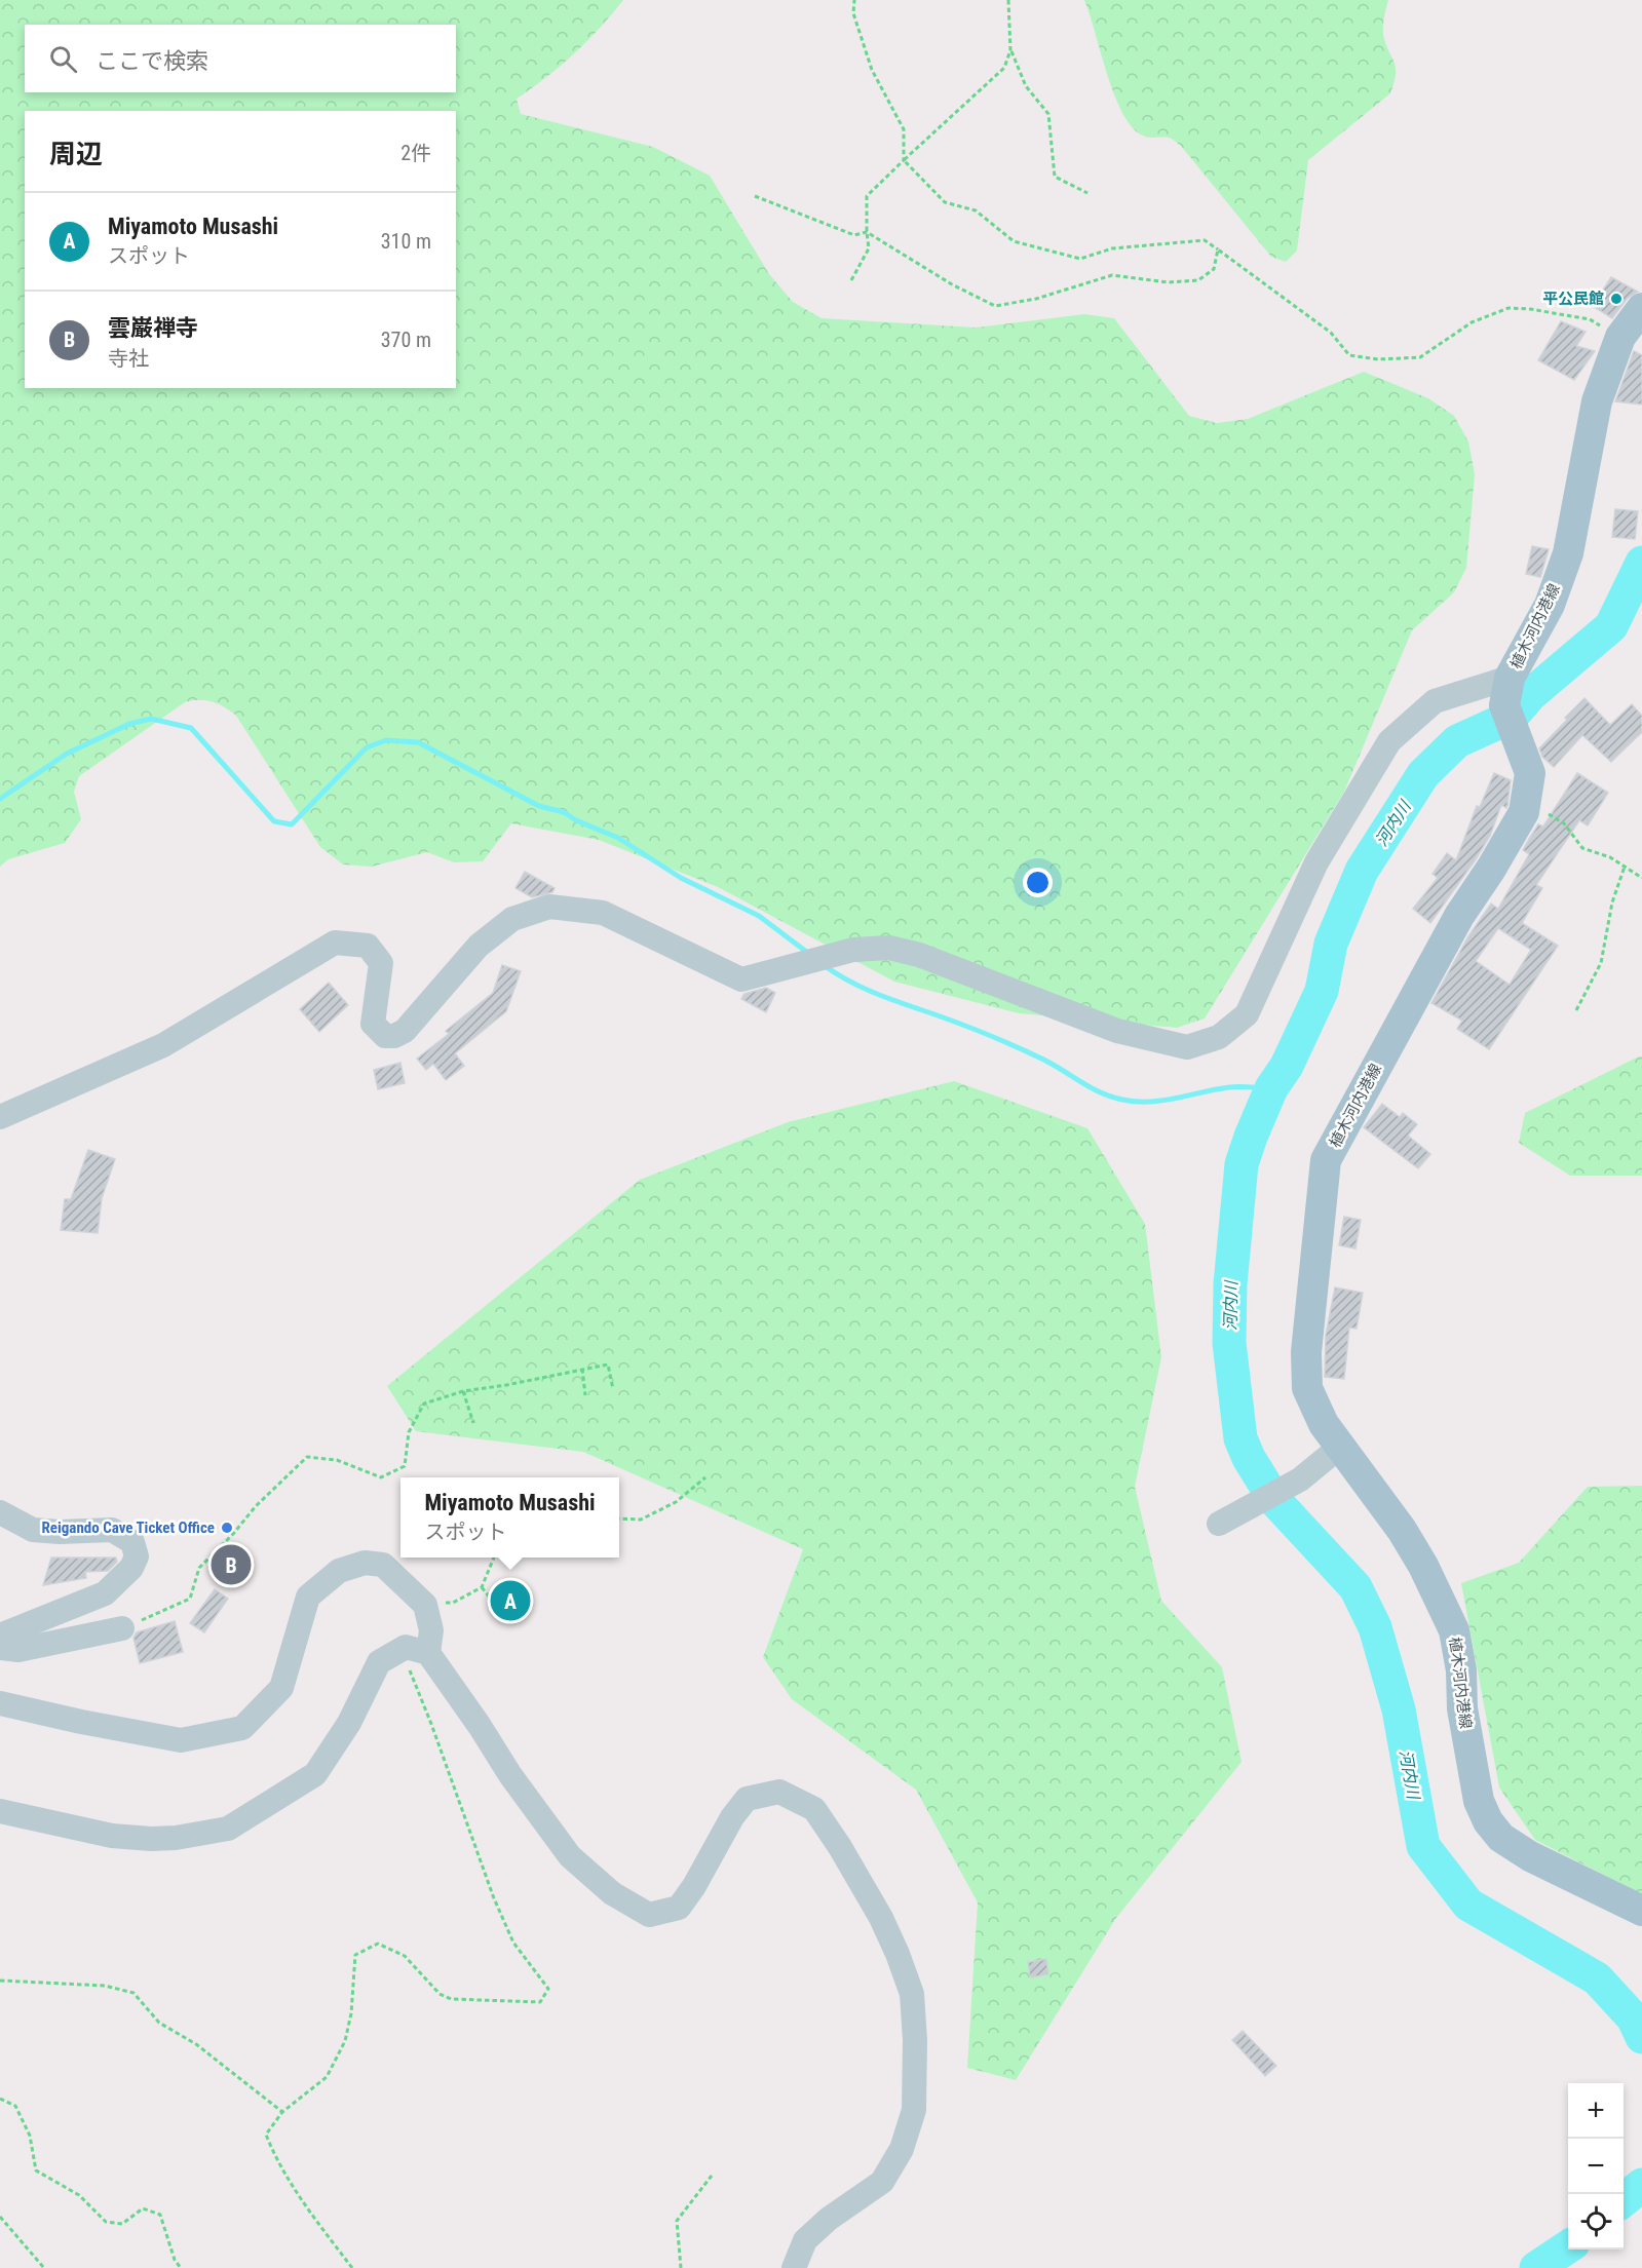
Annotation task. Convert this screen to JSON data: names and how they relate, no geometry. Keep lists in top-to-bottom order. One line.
{"streets":{"main road":["植木河内港線"]},"water":["河内川"],"places":["平公民館","Reigando Cave Ticket Office"],"page":{"search":"ここで検索","heading":["周辺","2件"],"list":[{"mark":"A","name":"Miyamoto Musashi","note":"スポット","value":"310 m"},{"mark":"B","name":"雲巌禅寺","note":"寺社","value":"370 m"}],"popup":["Miyamoto Musashi","スポット"],"pins":["B","A"],"map_buttons":["+","−"]}}
